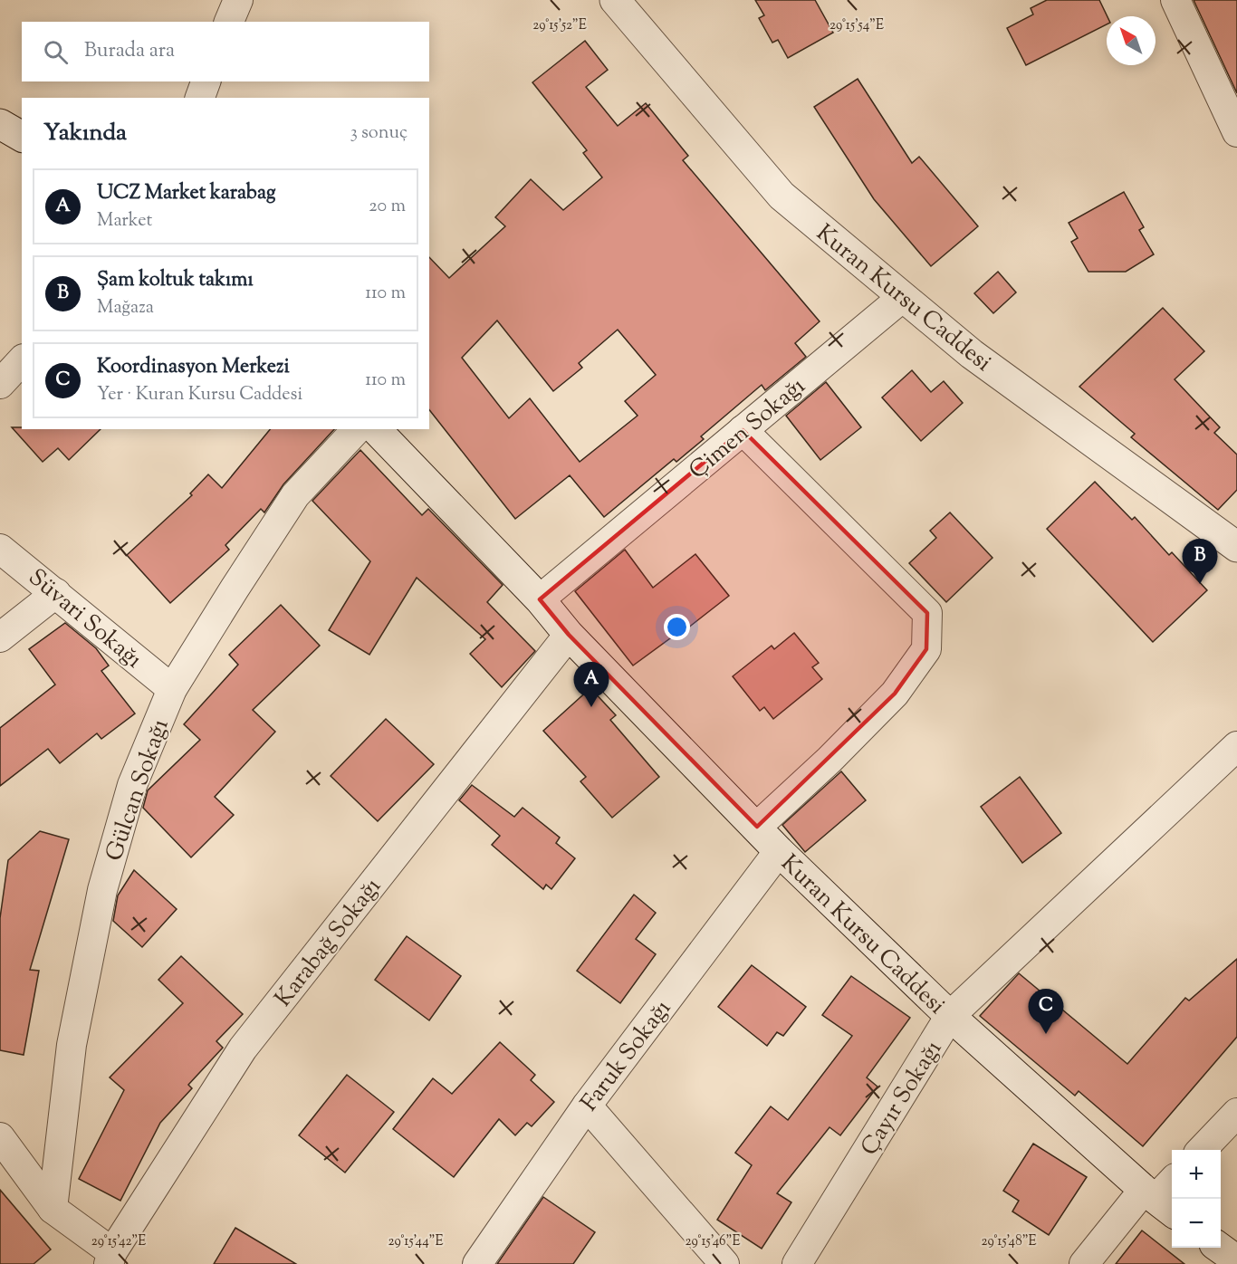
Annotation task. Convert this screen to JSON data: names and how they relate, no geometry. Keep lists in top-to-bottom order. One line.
{"streets":{"main road":["Kuran Kursu Caddesi"],"street":["Çimen Sokağı","Süvari Sokağı","Gülcan Sokağı","Karabağ Sokağı","Faruk Sokağı","Çayır Sokağı"]},"crossings":[["Kuran Kursu Caddesi","Çimen Sokağı"],["Kuran Kursu Caddesi","Karabağ Sokağı"],["Kuran Kursu Caddesi","Faruk Sokağı"],["Kuran Kursu Caddesi","Çayır Sokağı"],["Süvari Sokağı","Gülcan Sokağı"]],"north":"top left","page":{"search":"Burada ara","heading":["Yakında","3 sonuç"],"list":[{"mark":"A","name":"UCZ Market karabag","note":"Market","value":"20 m"},{"mark":"B","name":"Şam koltuk takımı","note":"Mağaza","value":"110 m"},{"mark":"C","name":"Koordinasyon Merkezi","note":"Yer · Kuran Kursu Caddesi","value":"110 m"}],"pins":["B","A","C"],"map_buttons":["+","−"]},"coordinates":["29°15'52\"E","29°15'54\"E","29°15'42\"E","29°15'44\"E","29°15'46\"E","29°15'48\"E"]}
